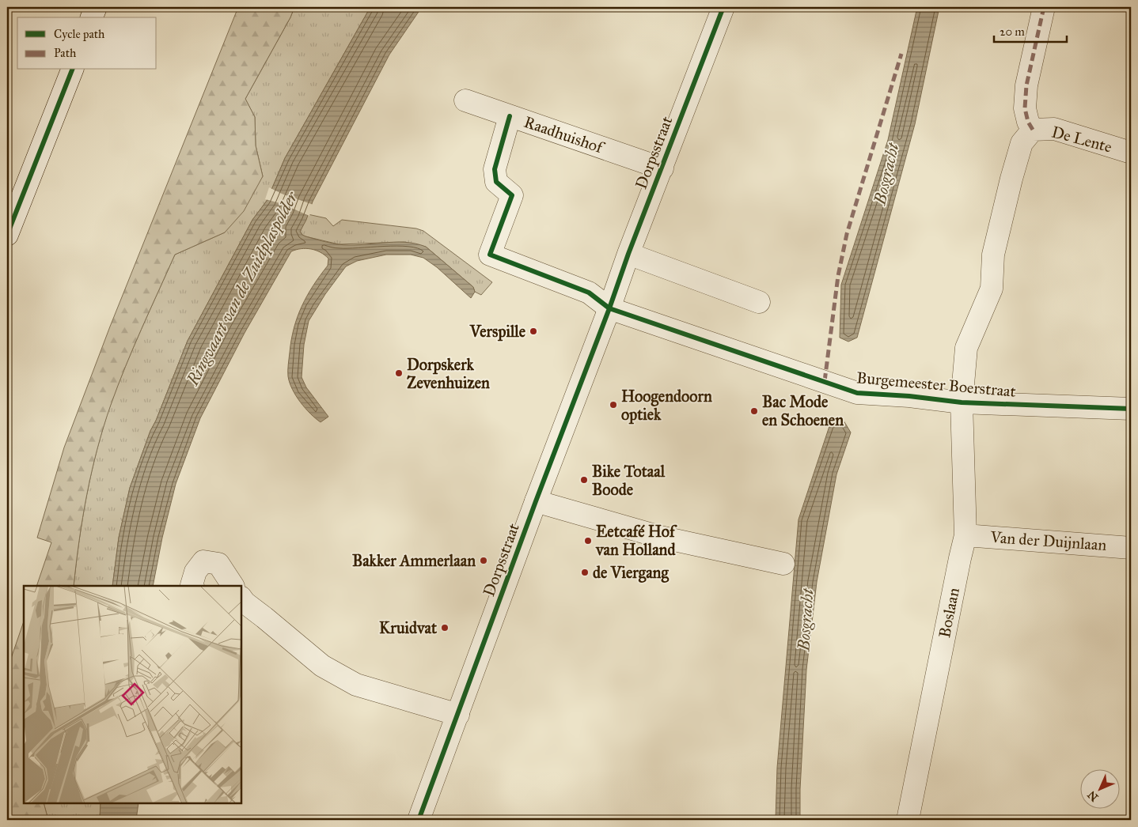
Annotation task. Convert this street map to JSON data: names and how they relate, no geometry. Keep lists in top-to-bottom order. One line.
{"streets":{"street":["Raadhuishof","De Lente","Dorpsstraat","Burgemeester Boerstraat","Van der Duijnlaan","Boslaan"]},"crossings":[["Raadhuishof","Dorpsstraat"],["De Lente","Boslaan"],["Dorpsstraat","Burgemeester Boerstraat"],["Burgemeester Boerstraat","Boslaan"],["Van der Duijnlaan","Boslaan"]],"water":["Bosgracht","Ringvaart van de Zuidplaspolder"],"places":["Verspille","Dorpskerk Zevenhuizen","Hoogendoorn optiek","Bac Mode en Schoenen","Bike Totaal Boode","Eetcafé Hof van Holland","Bakker Ammerlaan","de Viergang","Kruidvat"],"legend":["Cycle path","Path"],"scale_bar":"20 m","north":"bottom left"}
